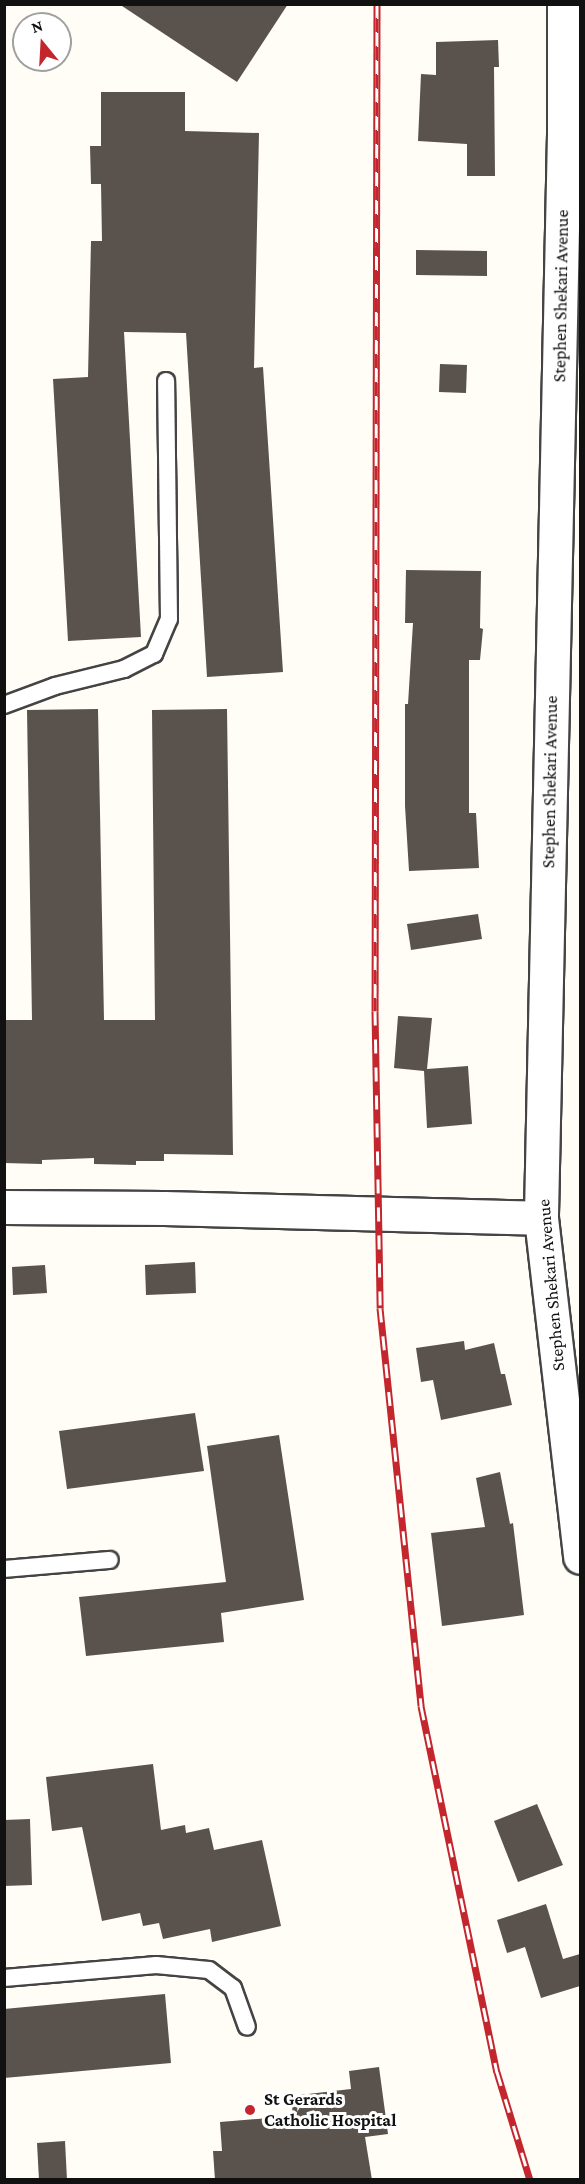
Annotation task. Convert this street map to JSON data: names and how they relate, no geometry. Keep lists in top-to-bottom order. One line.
{"streets":{"street":["Stephen Shekari Avenue"]},"places":["St Gerards Catholic Hospital"],"north":"top"}
